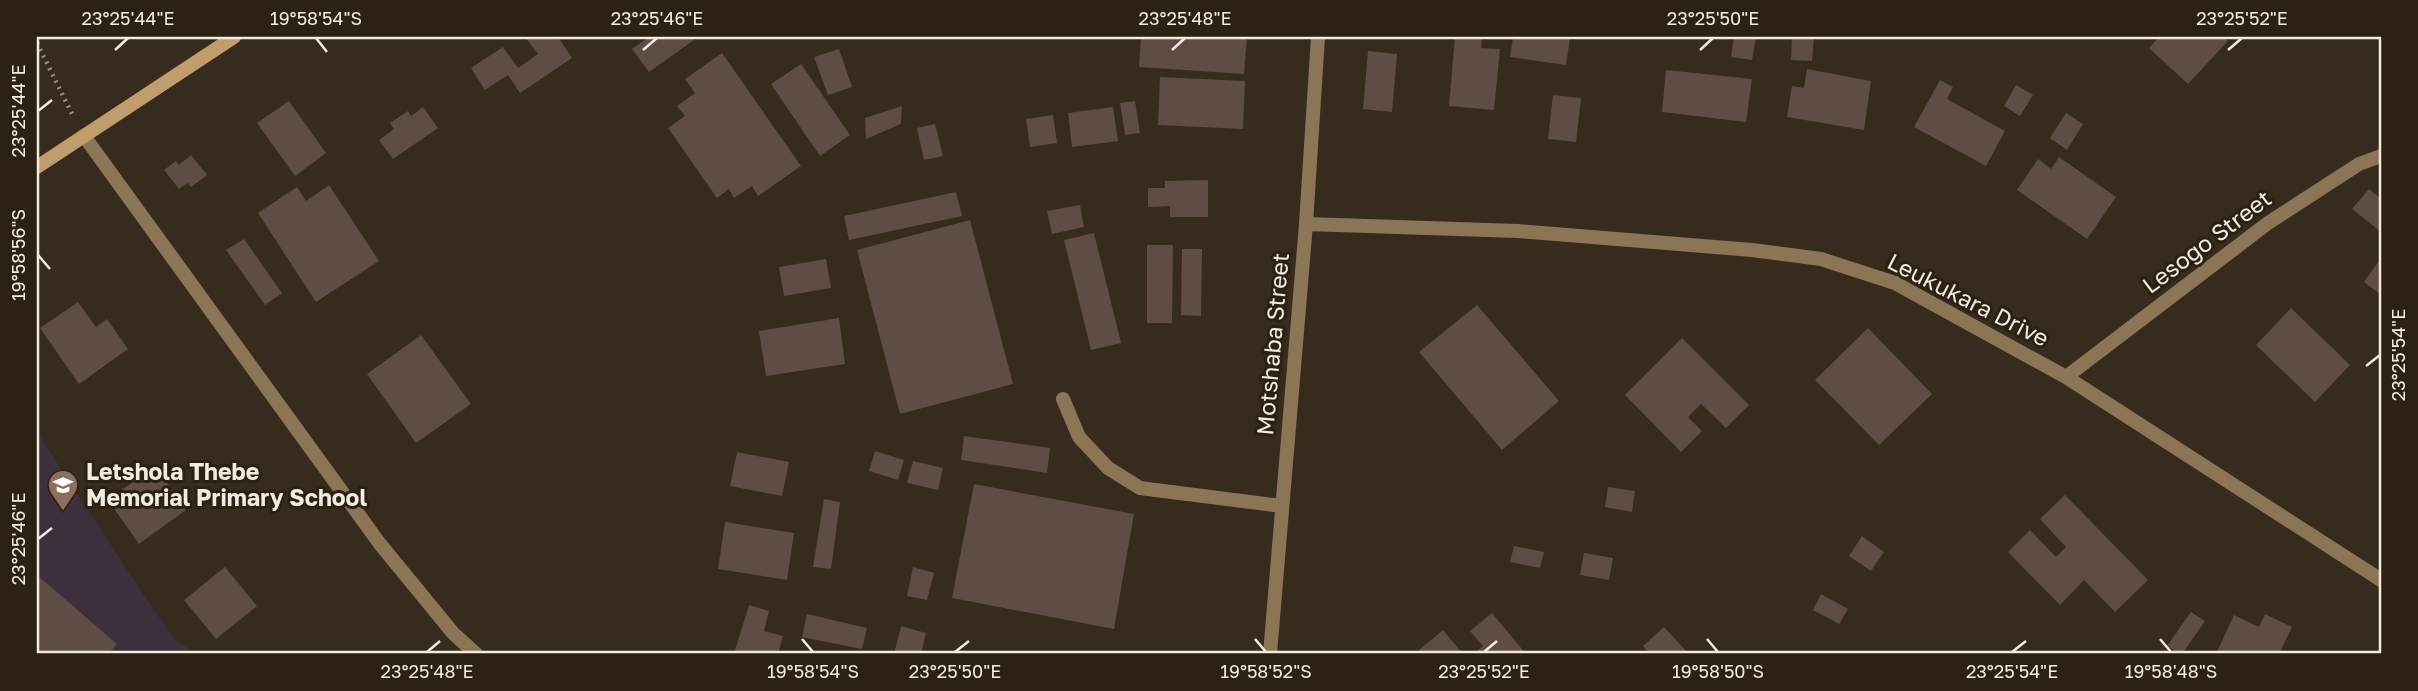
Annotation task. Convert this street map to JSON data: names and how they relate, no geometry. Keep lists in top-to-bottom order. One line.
{"streets":{"street":["Lesogo Street","Leukukara Drive","Motshaba Street"]},"crossings":[["Lesogo Street","Leukukara Drive"],["Leukukara Drive","Motshaba Street"]],"places":{"school or university":["Letshola Thebe Memorial Primary School"]},"coordinates":["23°25'44\"E","19°58'54\"S","23°25'46\"E","23°25'48\"E","23°25'50\"E","23°25'52\"E","19°58'56\"S","23°25'54\"E","19°58'52\"S","19°58'50\"S","19°58'48\"S"]}
